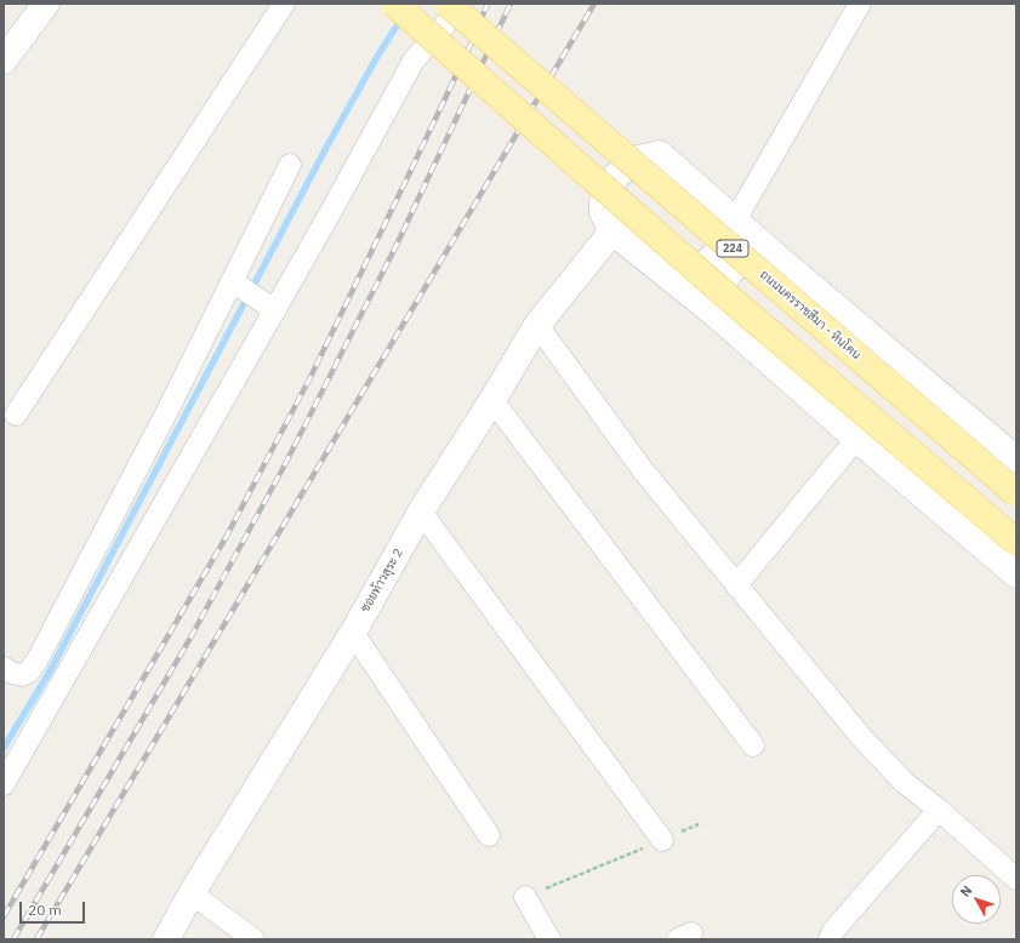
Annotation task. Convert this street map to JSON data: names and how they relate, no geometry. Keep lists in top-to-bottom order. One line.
{"streets":{"main road":["224","ถนนนครราชสีมา - หินโคน","ซอยท้าวสุระ 2"]},"scale_bar":"20 m","north":"top left"}
